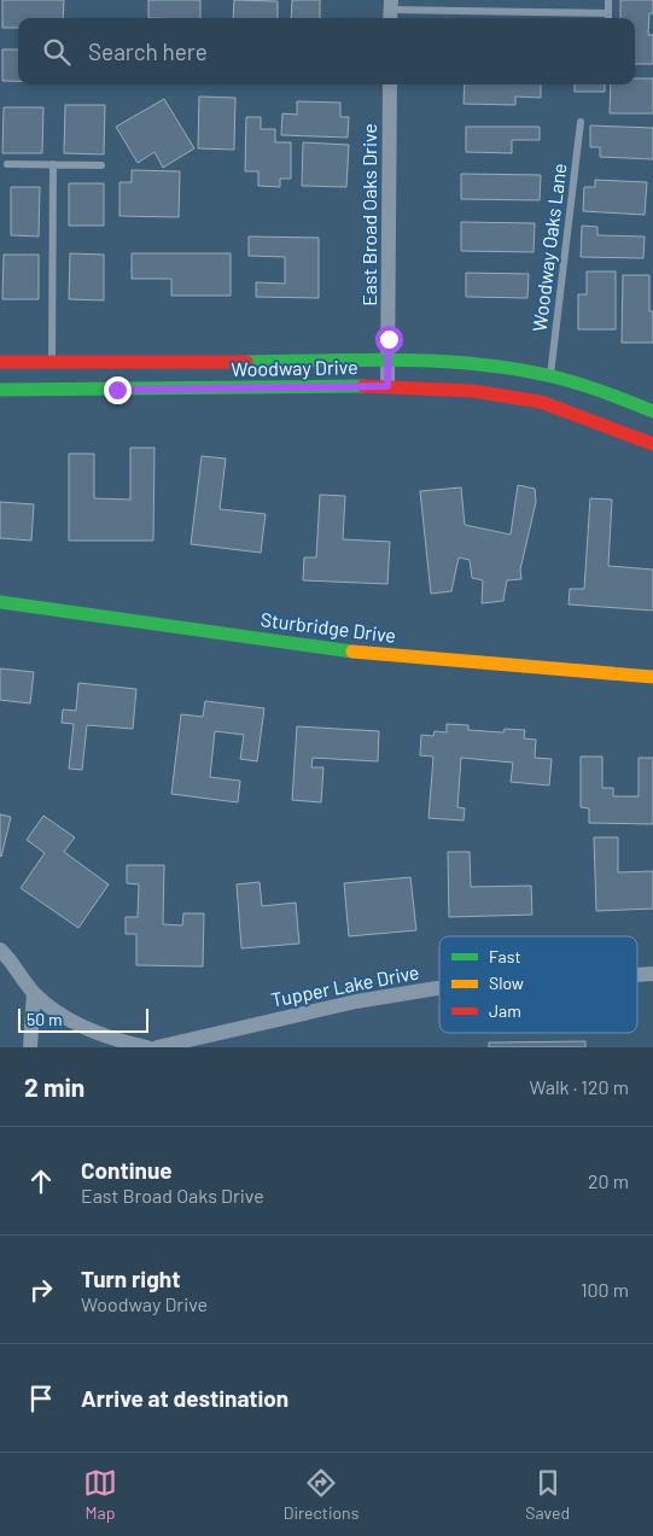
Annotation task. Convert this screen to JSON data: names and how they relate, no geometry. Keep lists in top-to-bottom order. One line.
{"streets":{"main road":["Woodway Drive","Sturbridge Drive"],"street":["East Broad Oaks Drive","Tupper Lake Drive"],"lane":["Woodway Oaks Lane"]},"crossings":[["East Broad Oaks Drive","Woodway Drive"],["Woodway Oaks Lane","Woodway Drive"]],"legend":["Fast","Slow","Jam"],"scale_bar":"50 m","page":{"search":"Search here","scale":"50 m","heading":["2 min","Walk · 120 m"],"list":[["Continue","East Broad Oaks Drive","20 m"],["Turn right","Woodway Drive","100 m"],"Arrive at destination"],"nav":["Map","Directions","Saved"]}}
